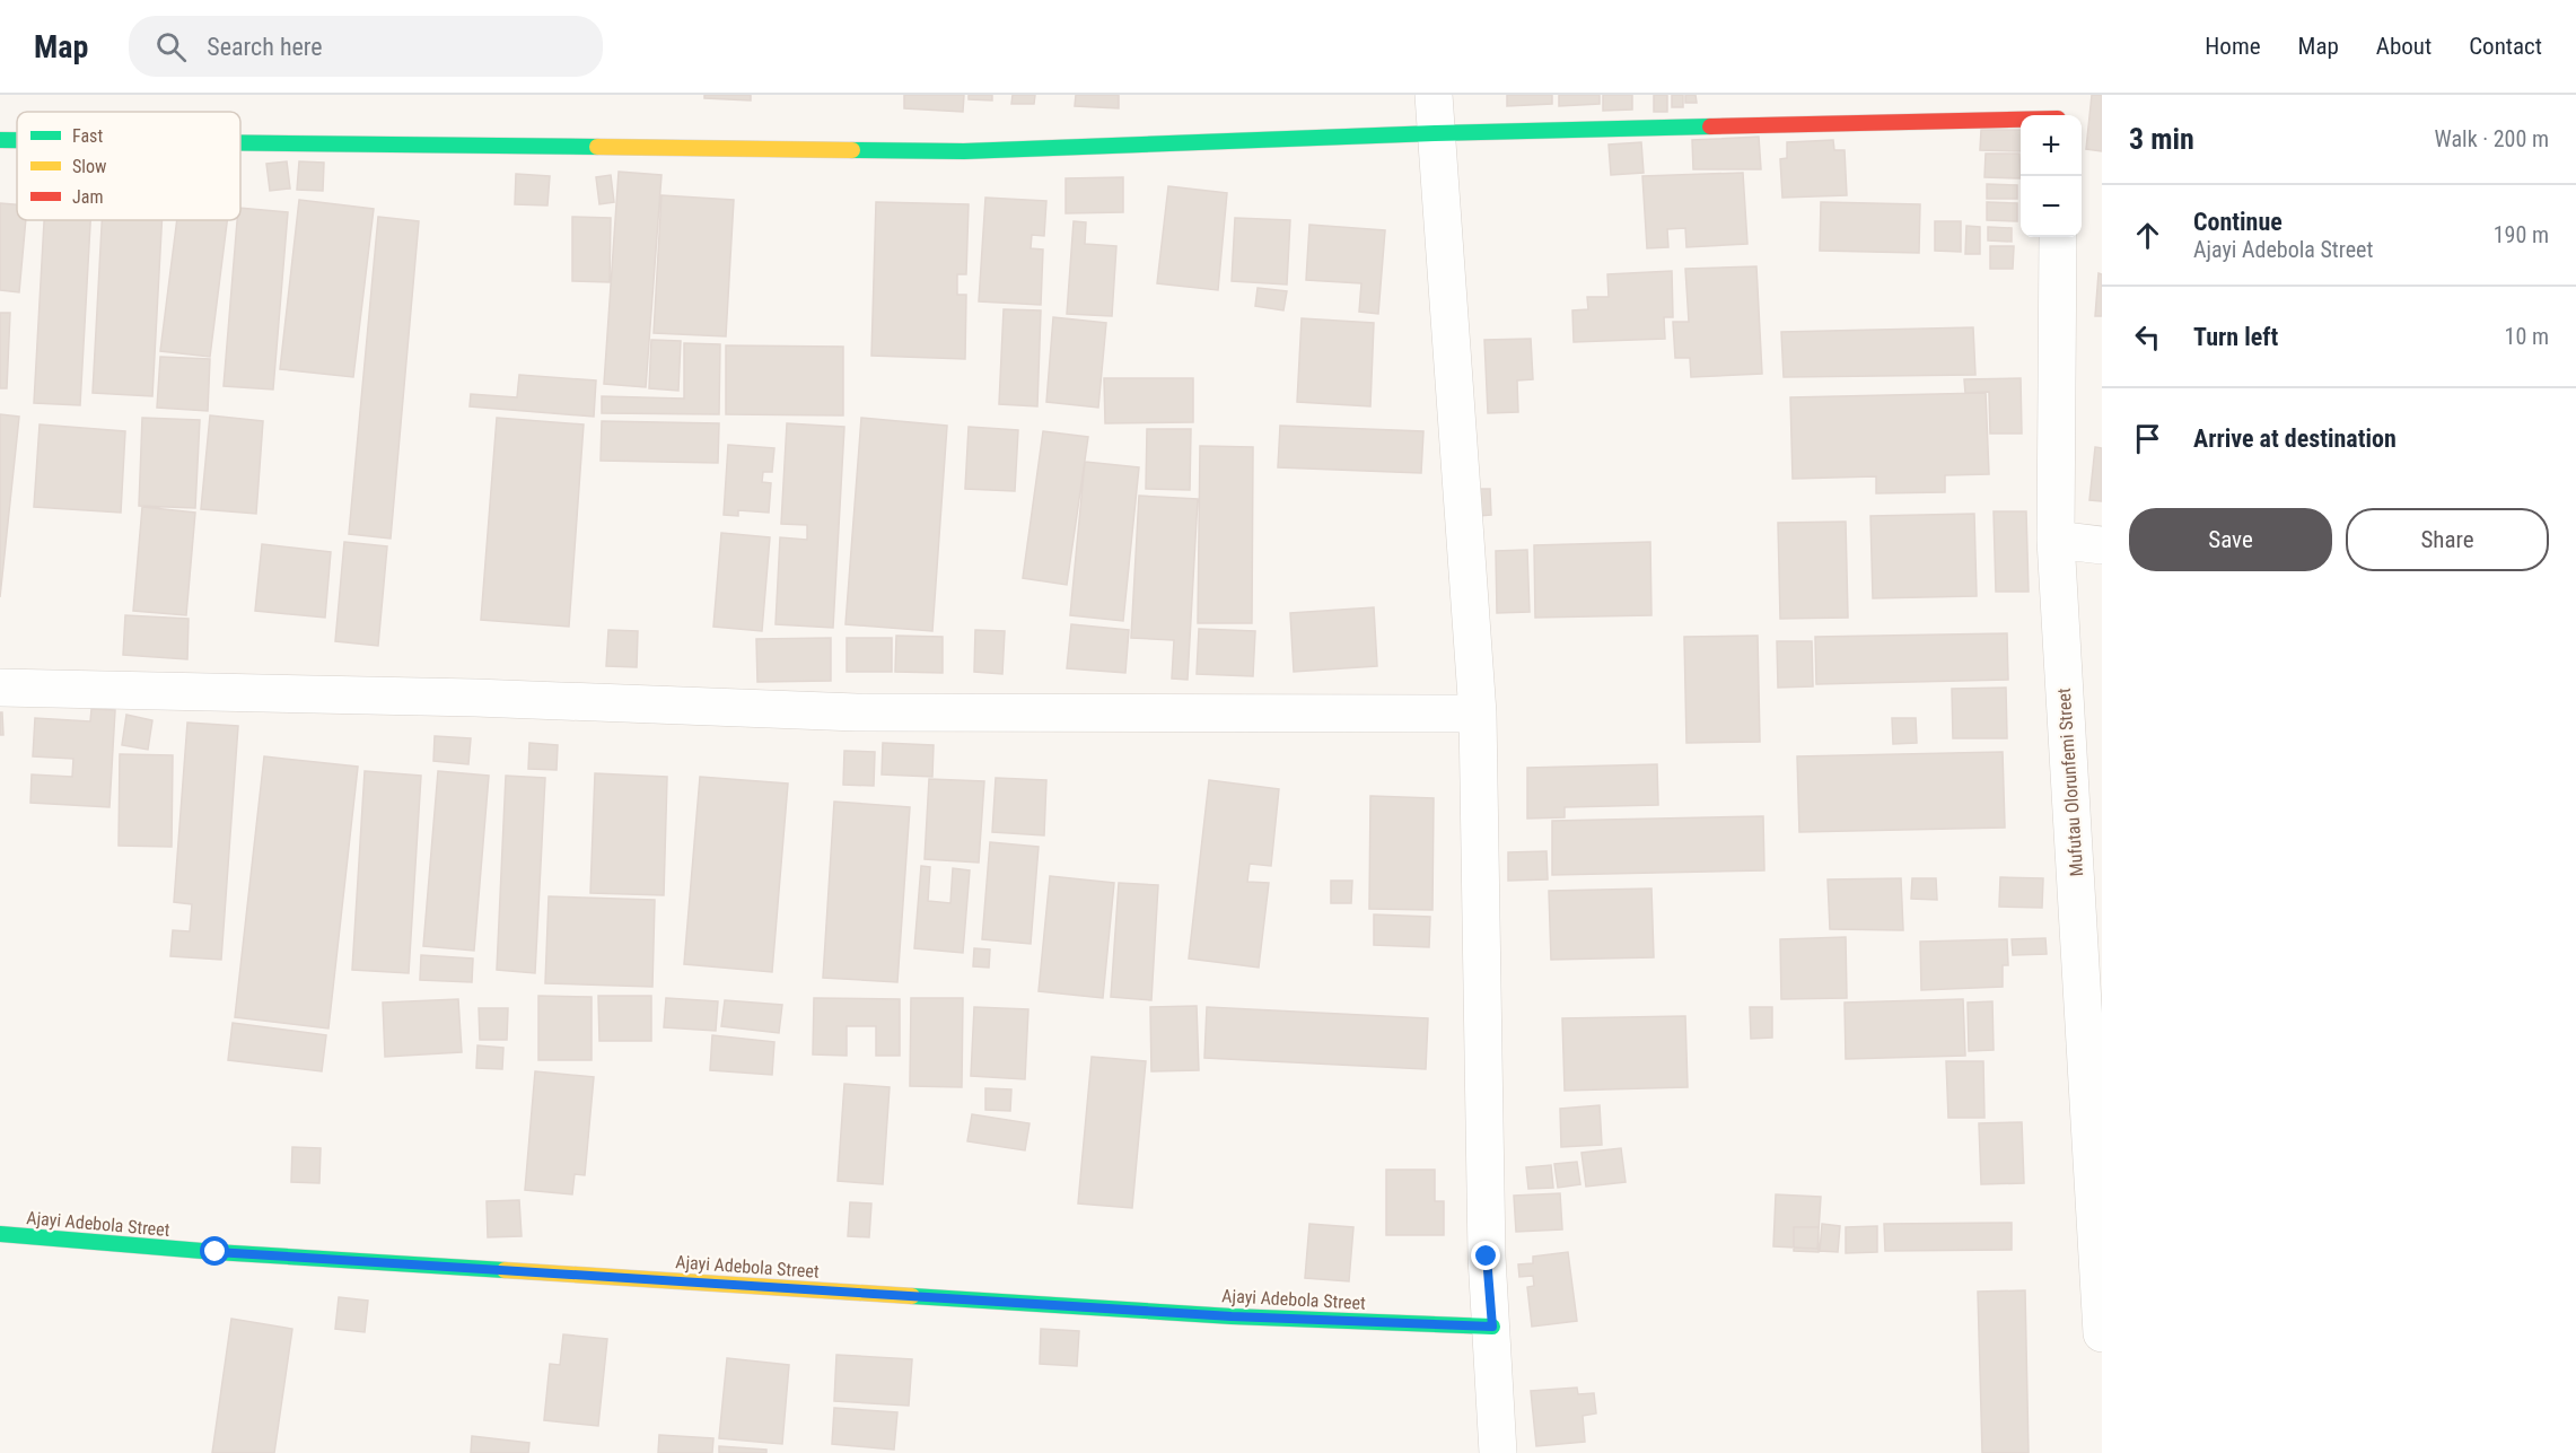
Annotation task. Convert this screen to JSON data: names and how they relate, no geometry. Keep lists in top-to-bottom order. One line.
{"streets":{"street":["Mufutau Olorunfemi Street","Ajayi Adebola Street"]},"legend":["Fast","Slow","Jam"],"page":{"header":"Map","search":"Search here","nav":["Home","Map","About","Contact"],"heading":["3 min","Walk · 200 m"],"map_buttons":["+","−"],"list":[["Continue","Ajayi Adebola Street","190 m"],["Turn left","10 m"],"Arrive at destination"],"buttons":["Save","Share"]}}
